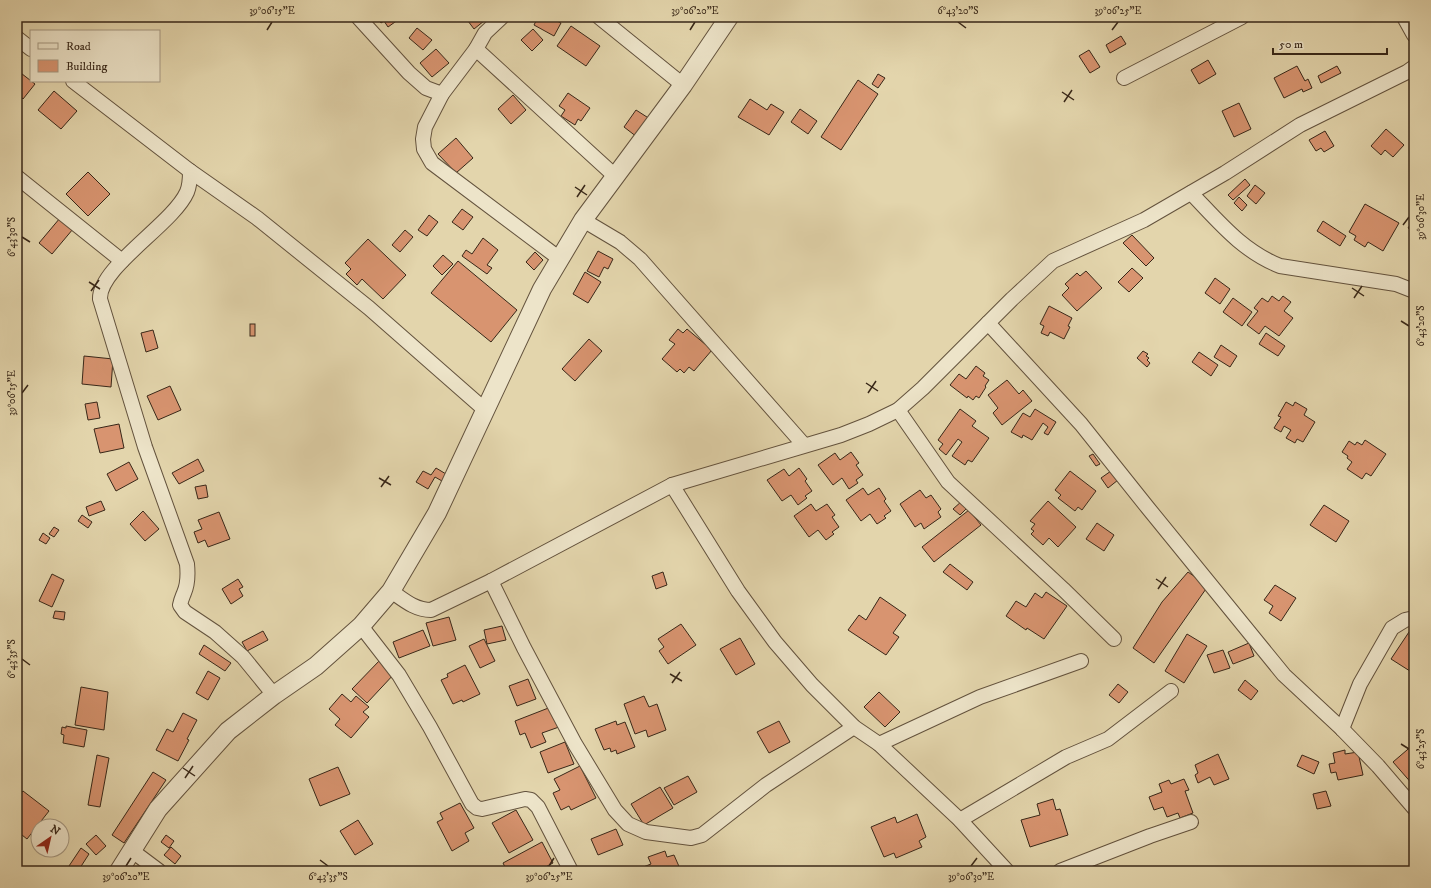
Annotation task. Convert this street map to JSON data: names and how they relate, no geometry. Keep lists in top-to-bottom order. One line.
{"legend":["Road","Building"],"scale_bar":"50 m","north":"top right","coordinates":["39°06'15\"E","39°06'20\"E","6°43'20\"S","39°06'25\"E","39°06'30\"E","6°43'30\"S","6°43'35\"S","6°43'25\"S"]}
